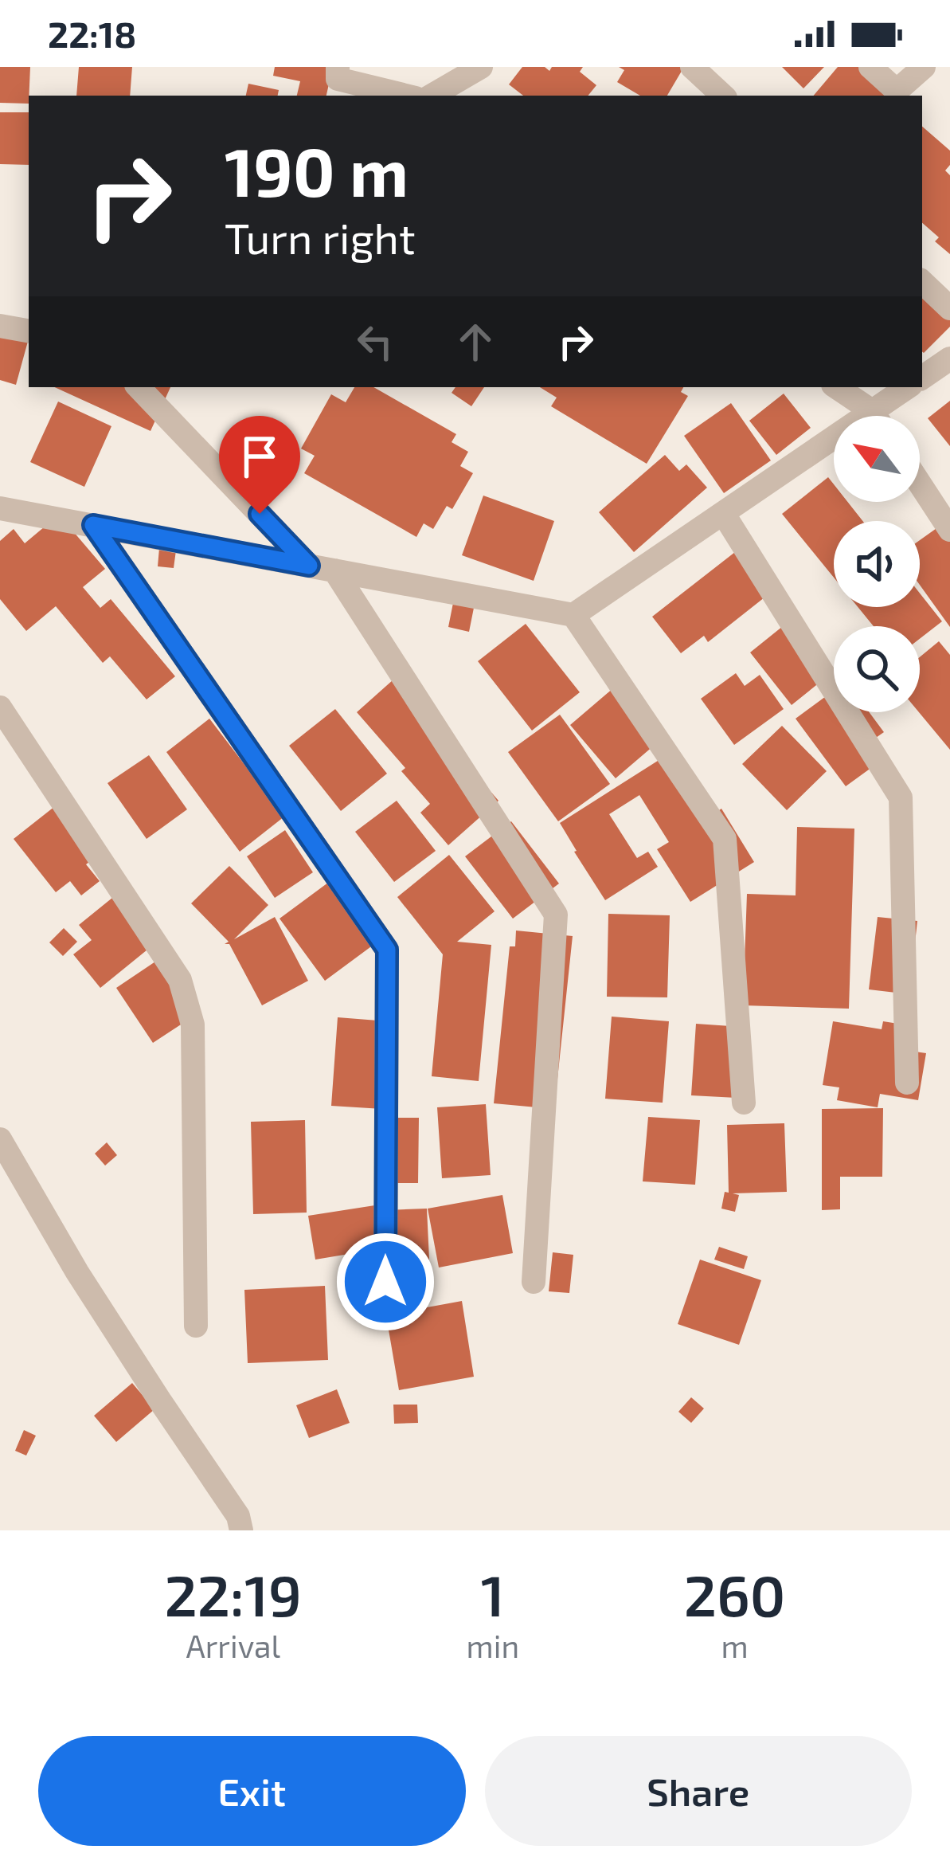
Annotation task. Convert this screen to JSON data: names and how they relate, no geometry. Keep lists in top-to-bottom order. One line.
{"north":"top left","page":{"status":"22:18","turn":["190 m","Turn right"],"eta":["22:19","Arrival","1","min","260","m"],"buttons":["Exit","Share"]}}
